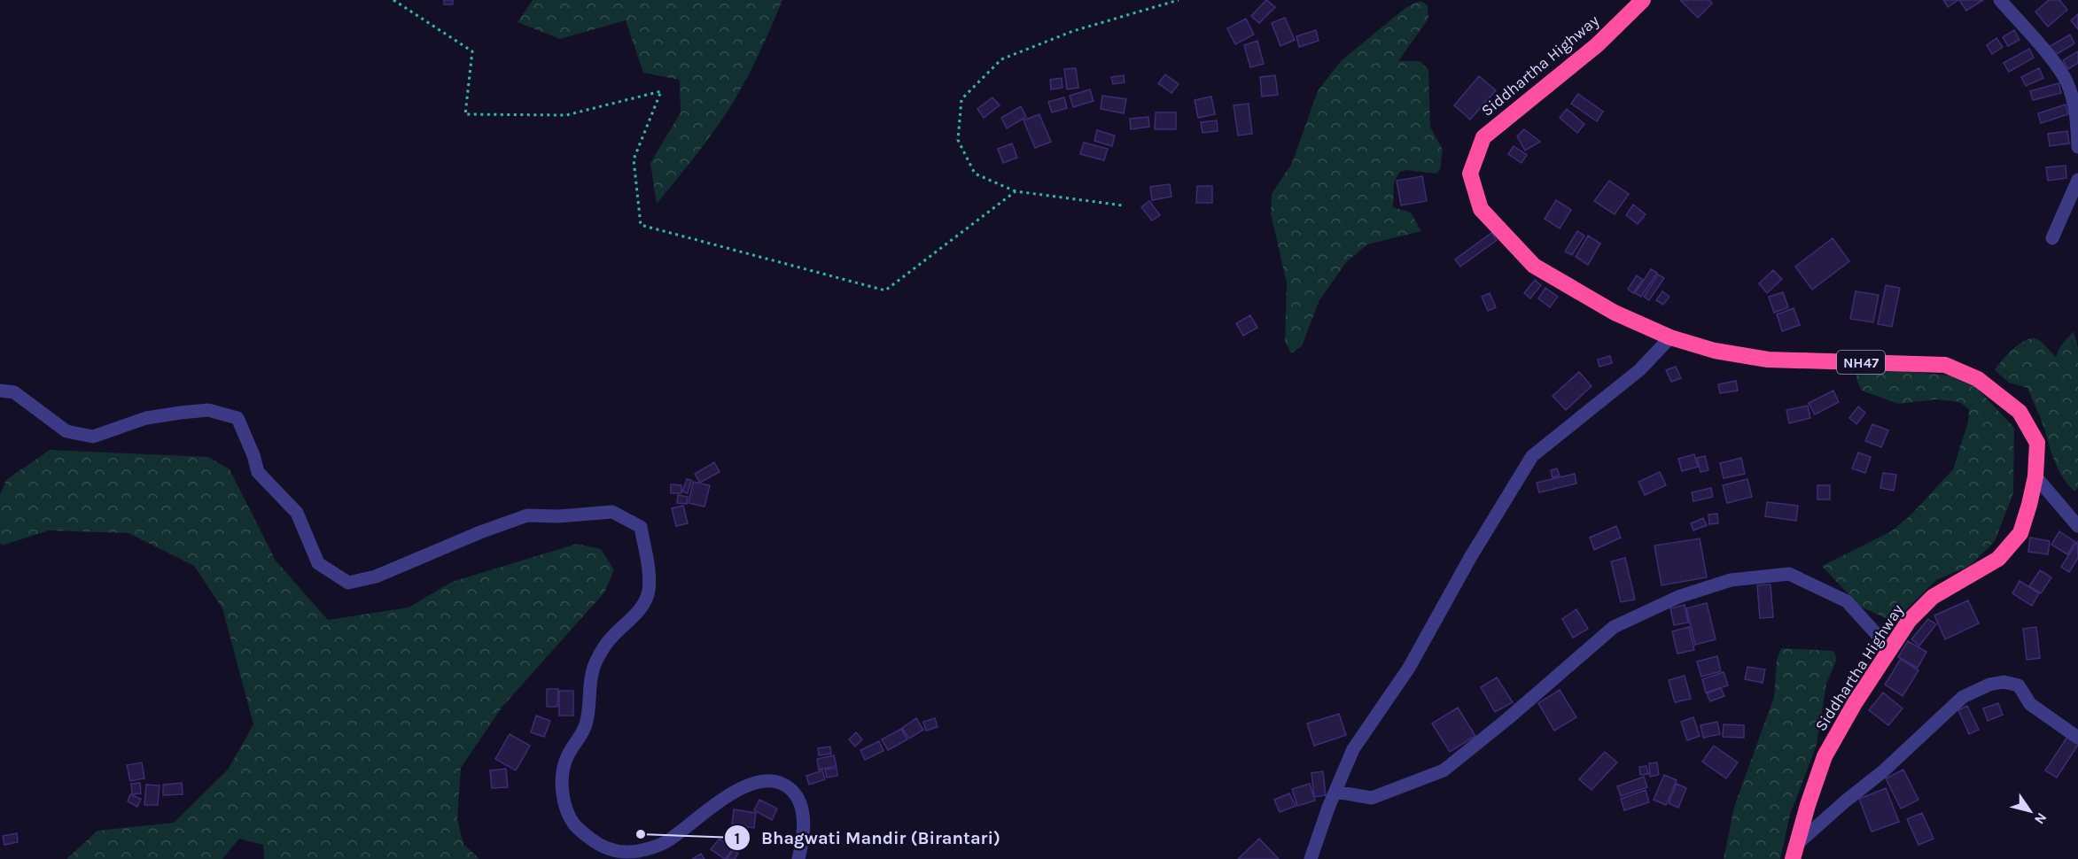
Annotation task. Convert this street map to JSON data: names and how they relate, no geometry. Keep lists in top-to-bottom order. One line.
{"streets":{"highway":["Siddhartha Highway","NH47"]},"places":["Bhagwati Mandir (Birantari)"],"north":"bottom right"}
